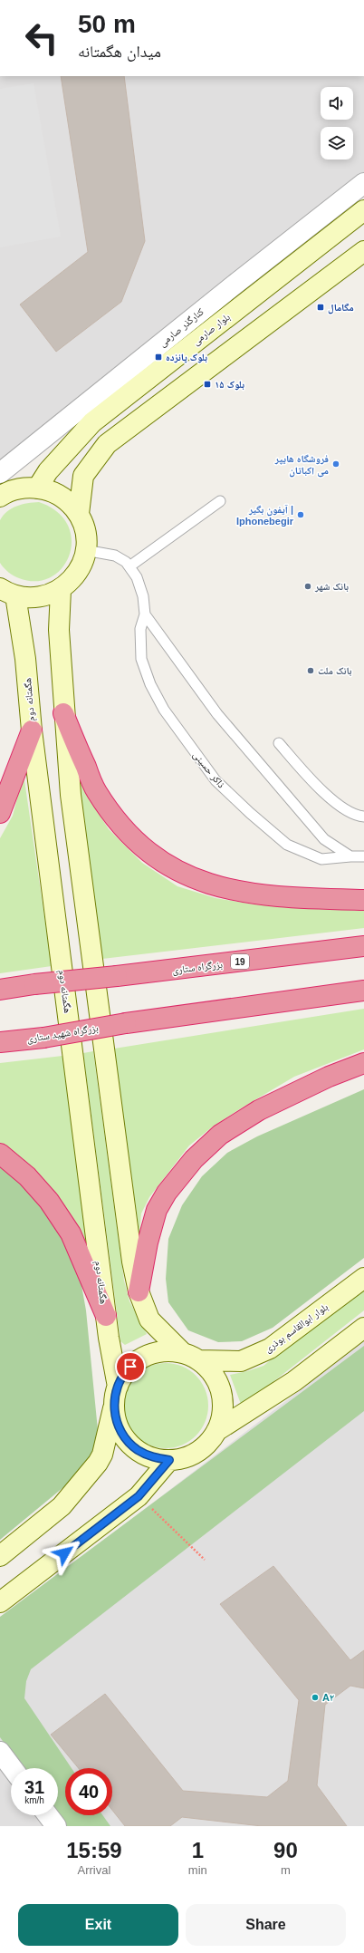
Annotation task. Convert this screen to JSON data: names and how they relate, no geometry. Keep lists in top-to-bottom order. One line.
{"streets":{"highway":["19","بزرگراه ستاری","بزرگراه شهید ستاری"],"main road":["بلوار صارمی","هگمتانه دوم","بلوار ابوالقاسم بوذری"],"street":["کنارگذر صارمی"],"lane":["ذاکر حسینی"]},"crossings":[["هگمتانه دوم","بلوار ابوالقاسم بوذری"]],"places":{"transit":["مگامال","بلوک پانزده","بلوک ۱۵"],"other":["فروشگاه هایپر می اکباتان","آیفون بگیر | Iphonebegir","بانک شهر","بانک ملت","A۲"]},"page":{"turn":["50 m","میدان هگمتانه"],"speed":"31 km/h","limit":"40","eta":["15:59","Arrival","1","min","90","m"],"buttons":["Exit","Share"]}}
